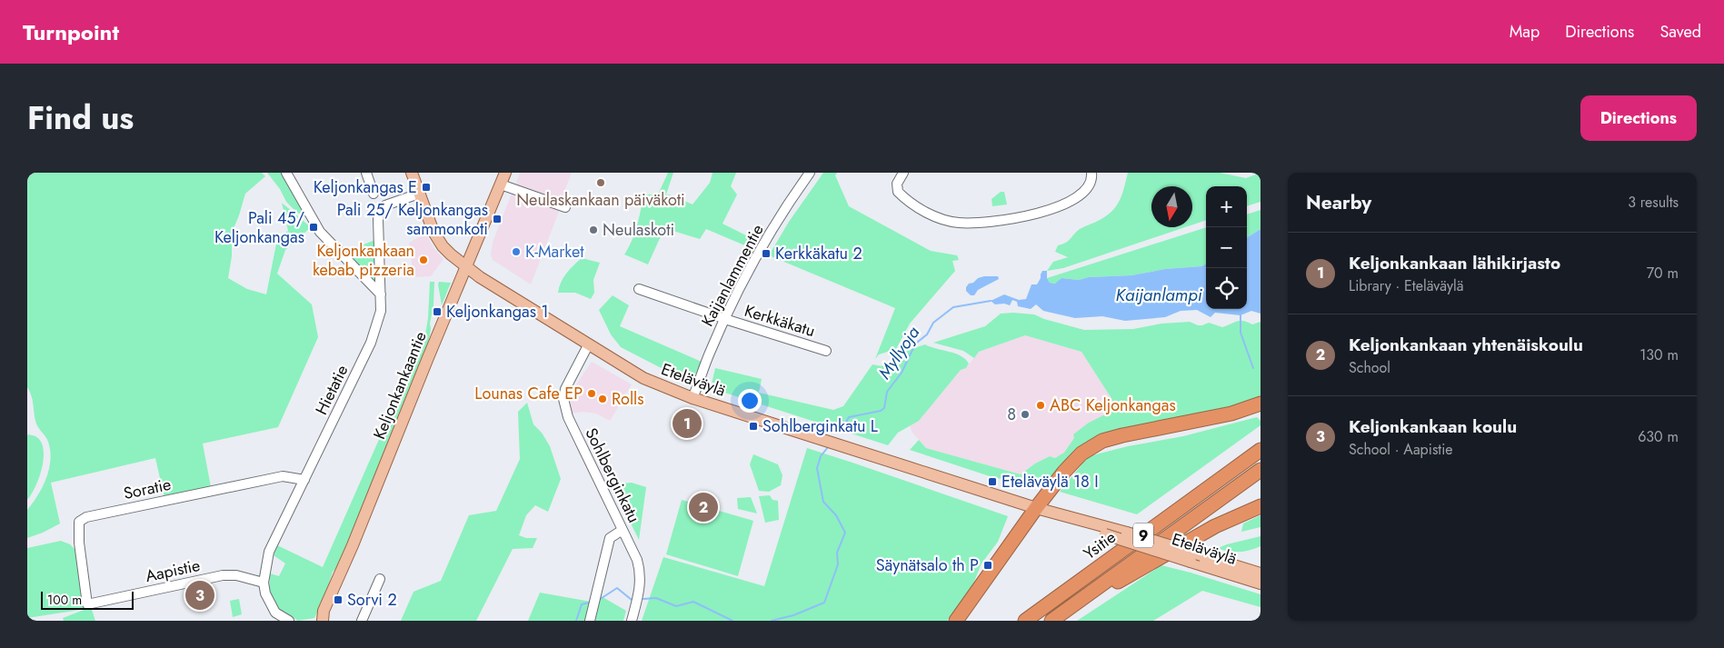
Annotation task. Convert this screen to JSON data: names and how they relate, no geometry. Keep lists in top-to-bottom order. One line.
{"streets":{"highway":["9","Ysitie"],"main road":["Eteläväylä","Keljonkankaantie"],"street":["Kaijanlammentie","Kerkkäkatu","Hietatie","Sohlberginkatu","Soratie","Aapistie"]},"crossings":[["Kaijanlammentie","Kerkkäkatu"],["Kaijanlammentie","Eteläväylä"],["Eteläväylä","Keljonkankaantie"],["Eteläväylä","Hietatie"],["Eteläväylä","Sohlberginkatu"],["Hietatie","Soratie"],["Hietatie","Aapistie"],["Soratie","Aapistie"]],"water":["Kaijanlampi","Myllyoja"],"places":{"other":["Neulaskankaan päiväkoti","Neulaskoti","K-Market","Keljonkankaan kebab pizzeria","Lounas Cafe EP","Rolls","ABC Keljonkangas","8"],"transit":["Keljonkangas E","Pali 25/ Keljonkangas sammonkoti","Pali 45/ Keljonkangas","Kerkkäkatu 2","Keljonkangas 1","Sohlberginkatu L","Eteläväylä 18 I","Säynätsalo th P","Sorvi 2"]},"scale_bar":"100 m","north":"bottom","page":{"header":"Turnpoint","nav":["Map","Directions","Saved"],"title":"Find us","buttons":"Directions","heading":["Nearby","3 results"],"map_buttons":["+","−"],"list":[{"mark":"1","name":"Keljonkankaan lähikirjasto","note":"Library · Eteläväylä","value":"70 m"},{"mark":"2","name":"Keljonkankaan yhtenäiskoulu","note":"School","value":"130 m"},{"mark":"3","name":"Keljonkankaan koulu","note":"School · Aapistie","value":"630 m"}],"pins":["1","2","3"],"scale":"100 m"}}
